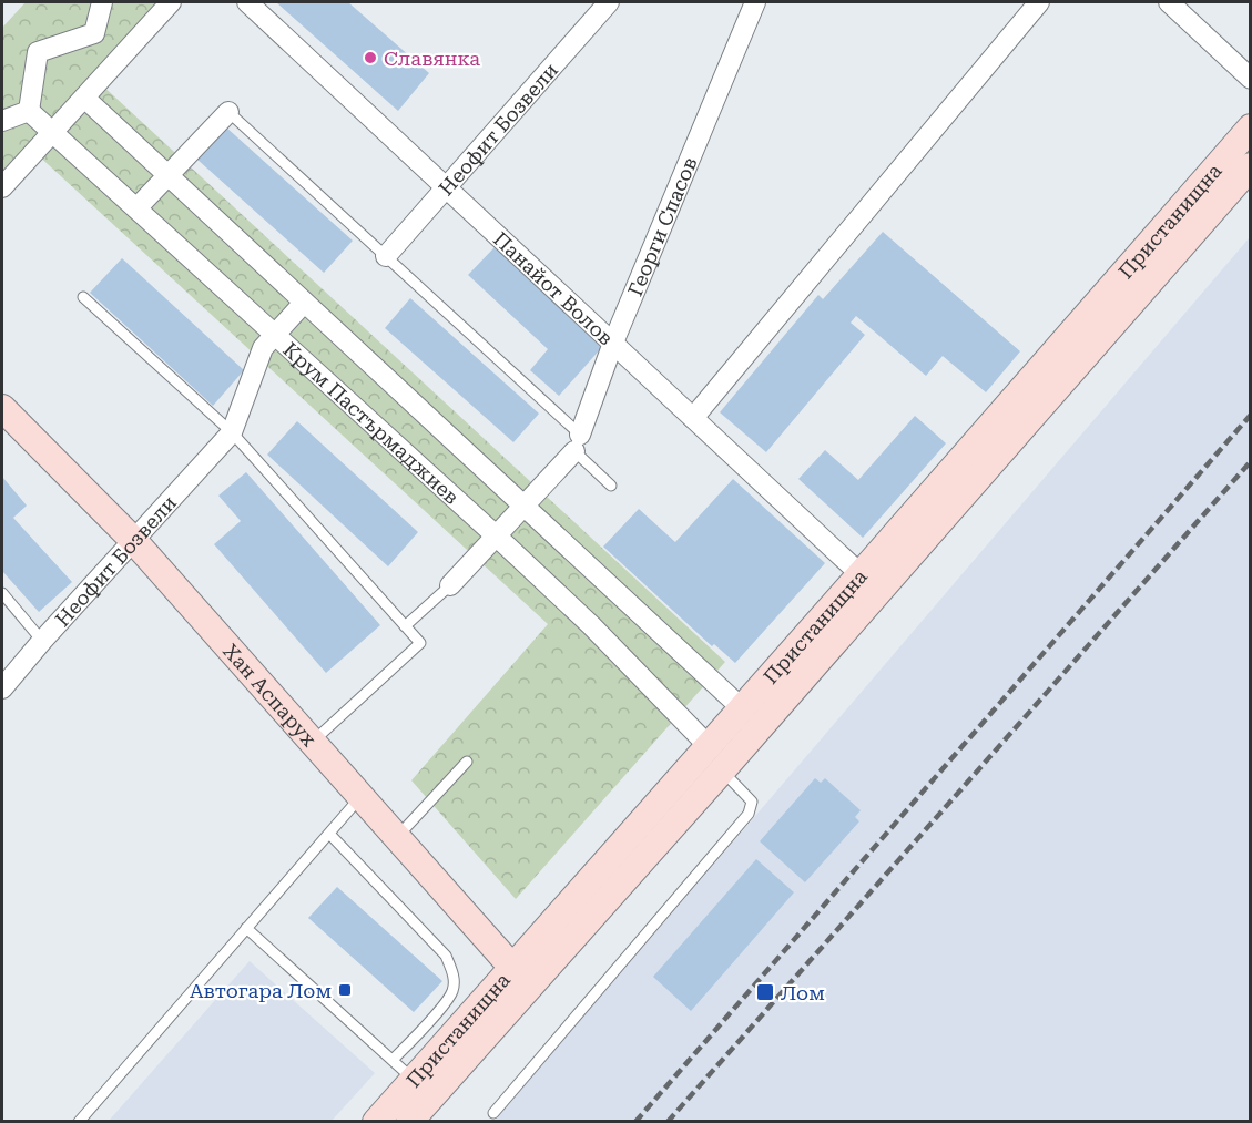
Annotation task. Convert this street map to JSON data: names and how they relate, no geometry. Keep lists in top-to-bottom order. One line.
{"streets":{"main road":["Пристанищна","Хан Аспарух"],"street":["Неофит Бозвели","Георги Спасов","Панайот Волов","Крум Пастърмаджиев"]},"crossings":[["Неофит Бозвели","Панайот Волов"],["Неофит Бозвели","Хан Аспарух"],["Пристанищна","Панайот Волов"],["Пристанищна","Крум Пастърмаджиев"],["Пристанищна","Хан Аспарух"],["Георги Спасов","Панайот Волов"]],"places":{"other":["Славянка"],"transit":["Автогара Лом","Лом"]}}
